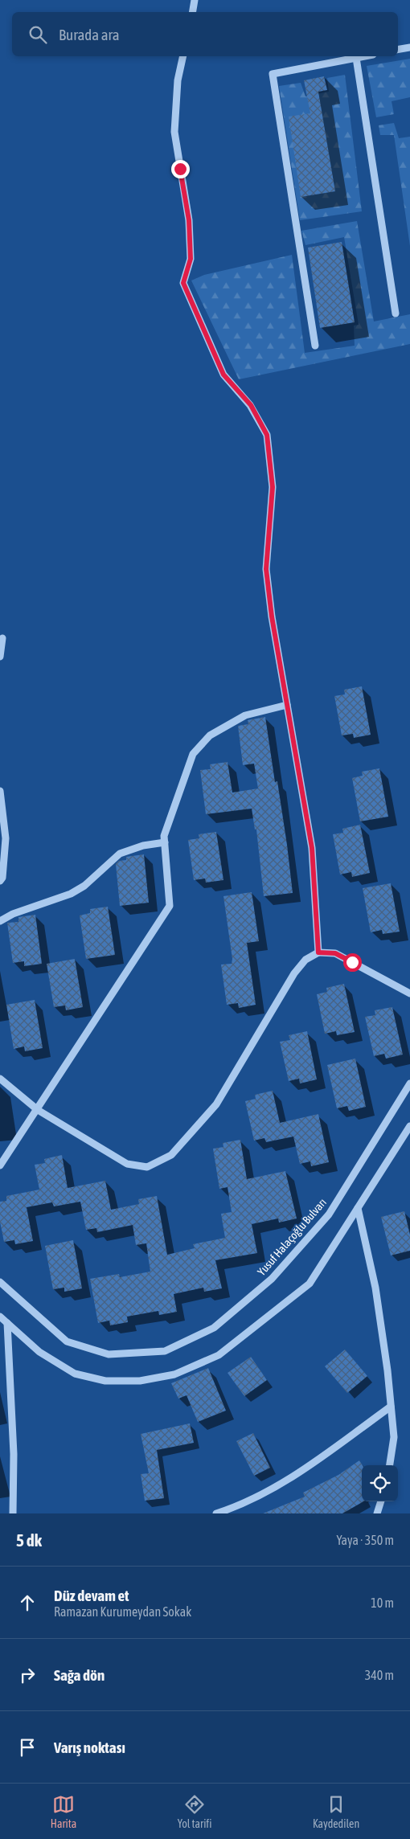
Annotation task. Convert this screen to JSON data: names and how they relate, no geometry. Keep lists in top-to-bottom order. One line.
{"streets":{"street":["Yusuf Halaçoğlu Bulvarı"]},"page":{"search":"Burada ara","heading":["5 dk","Yaya · 350 m"],"list":[["Düz devam et","Ramazan Kurumeydan Sokak","10 m"],["Sağa dön","340 m"],"Varış noktası"],"nav":["Harita","Yol tarifi","Kaydedilen"]}}
